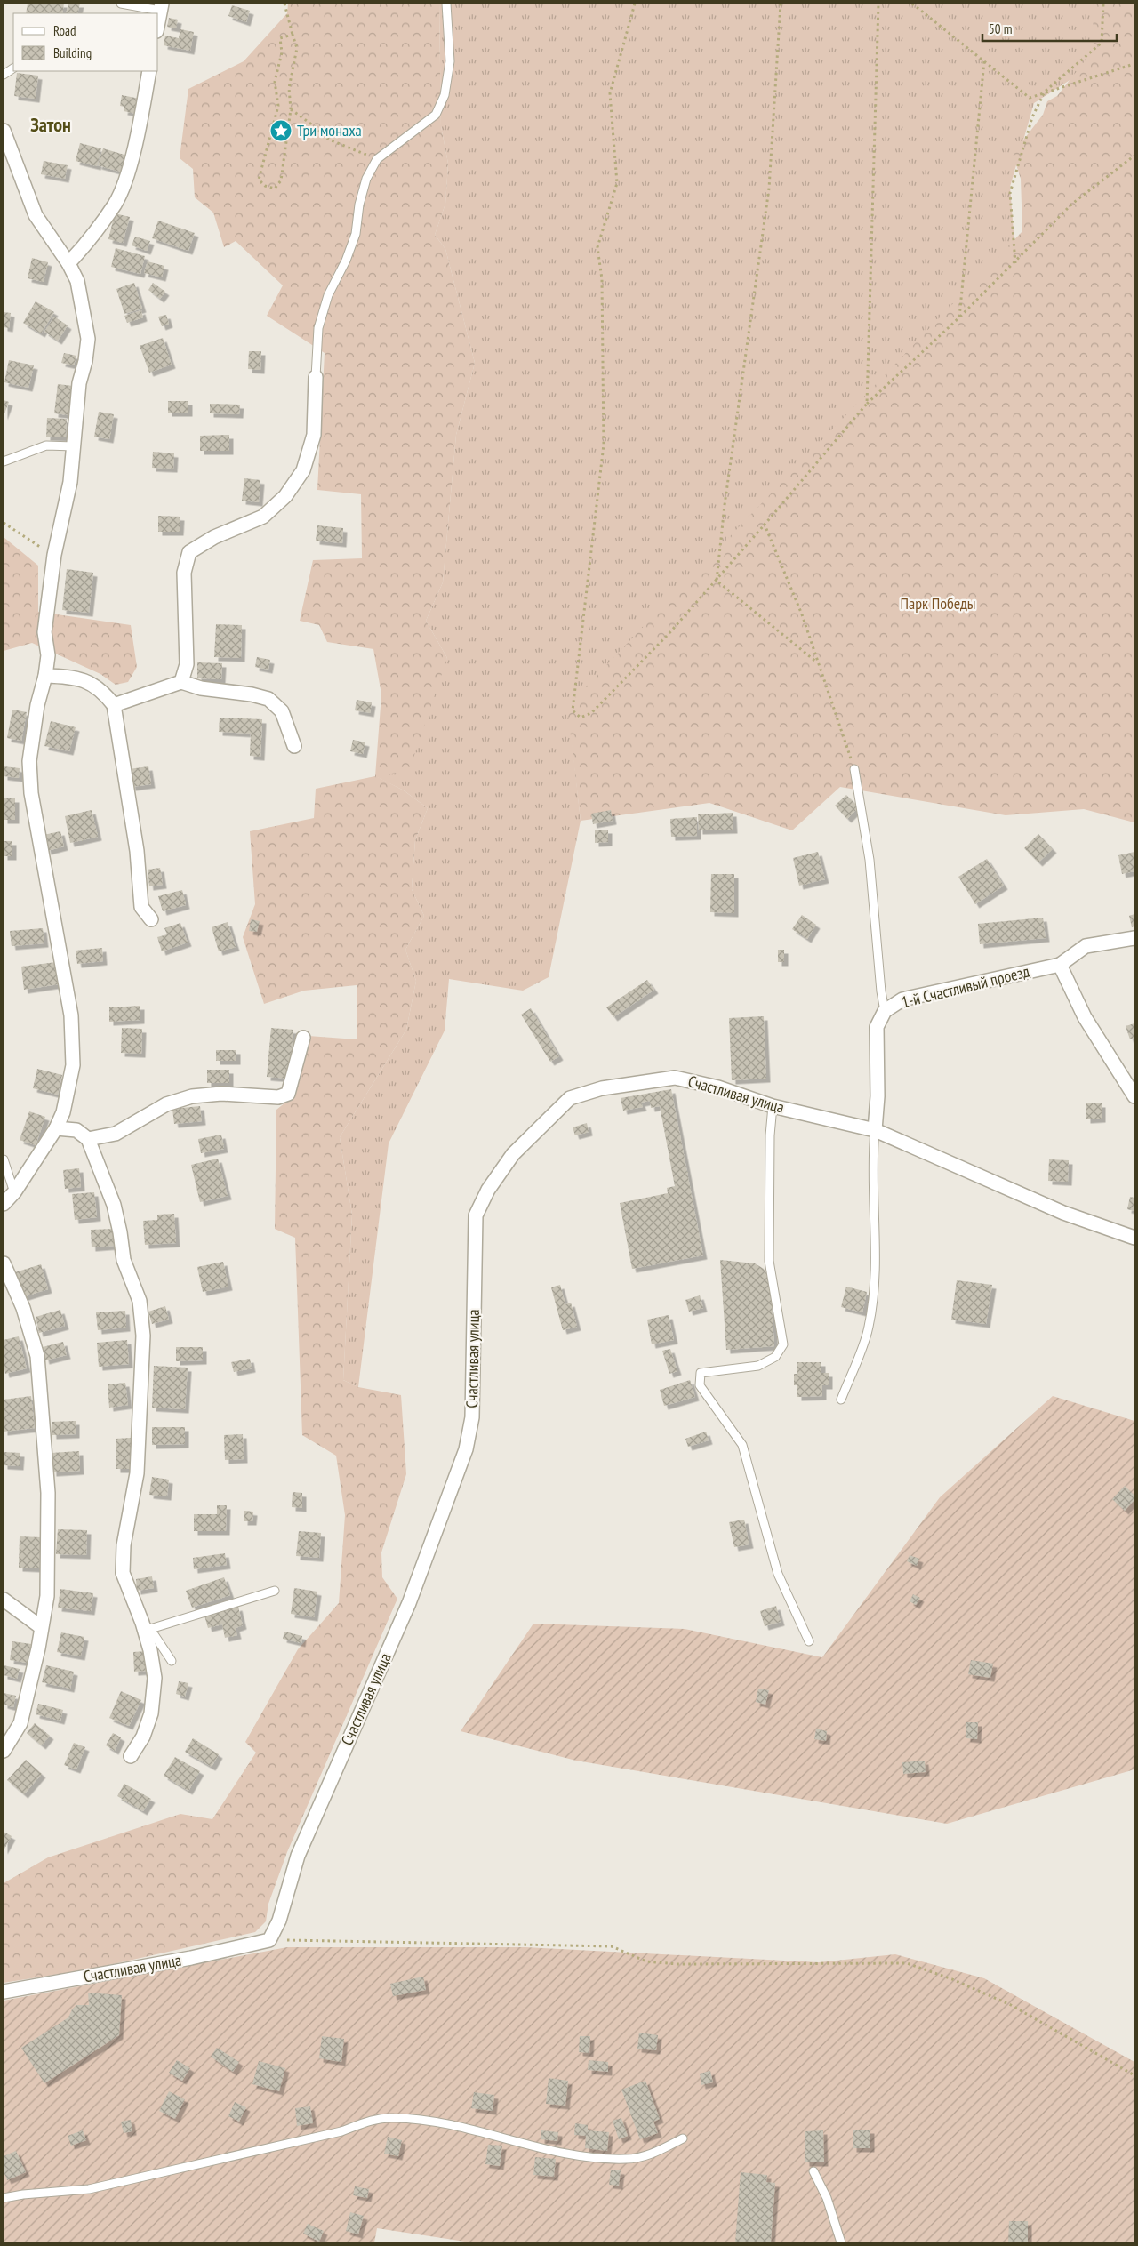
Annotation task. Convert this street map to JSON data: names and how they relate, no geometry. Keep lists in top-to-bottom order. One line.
{"streets":{"street":["1-й Счастливый проезд","Счастливая улица"]},"crossings":[["1-й Счастливый проезд","Счастливая улица"]],"districts":["Затон"],"parks":["Парк Победы"],"places":{"place":["Три монаха"]},"legend":["Road","Building"],"scale_bar":"50 m"}
